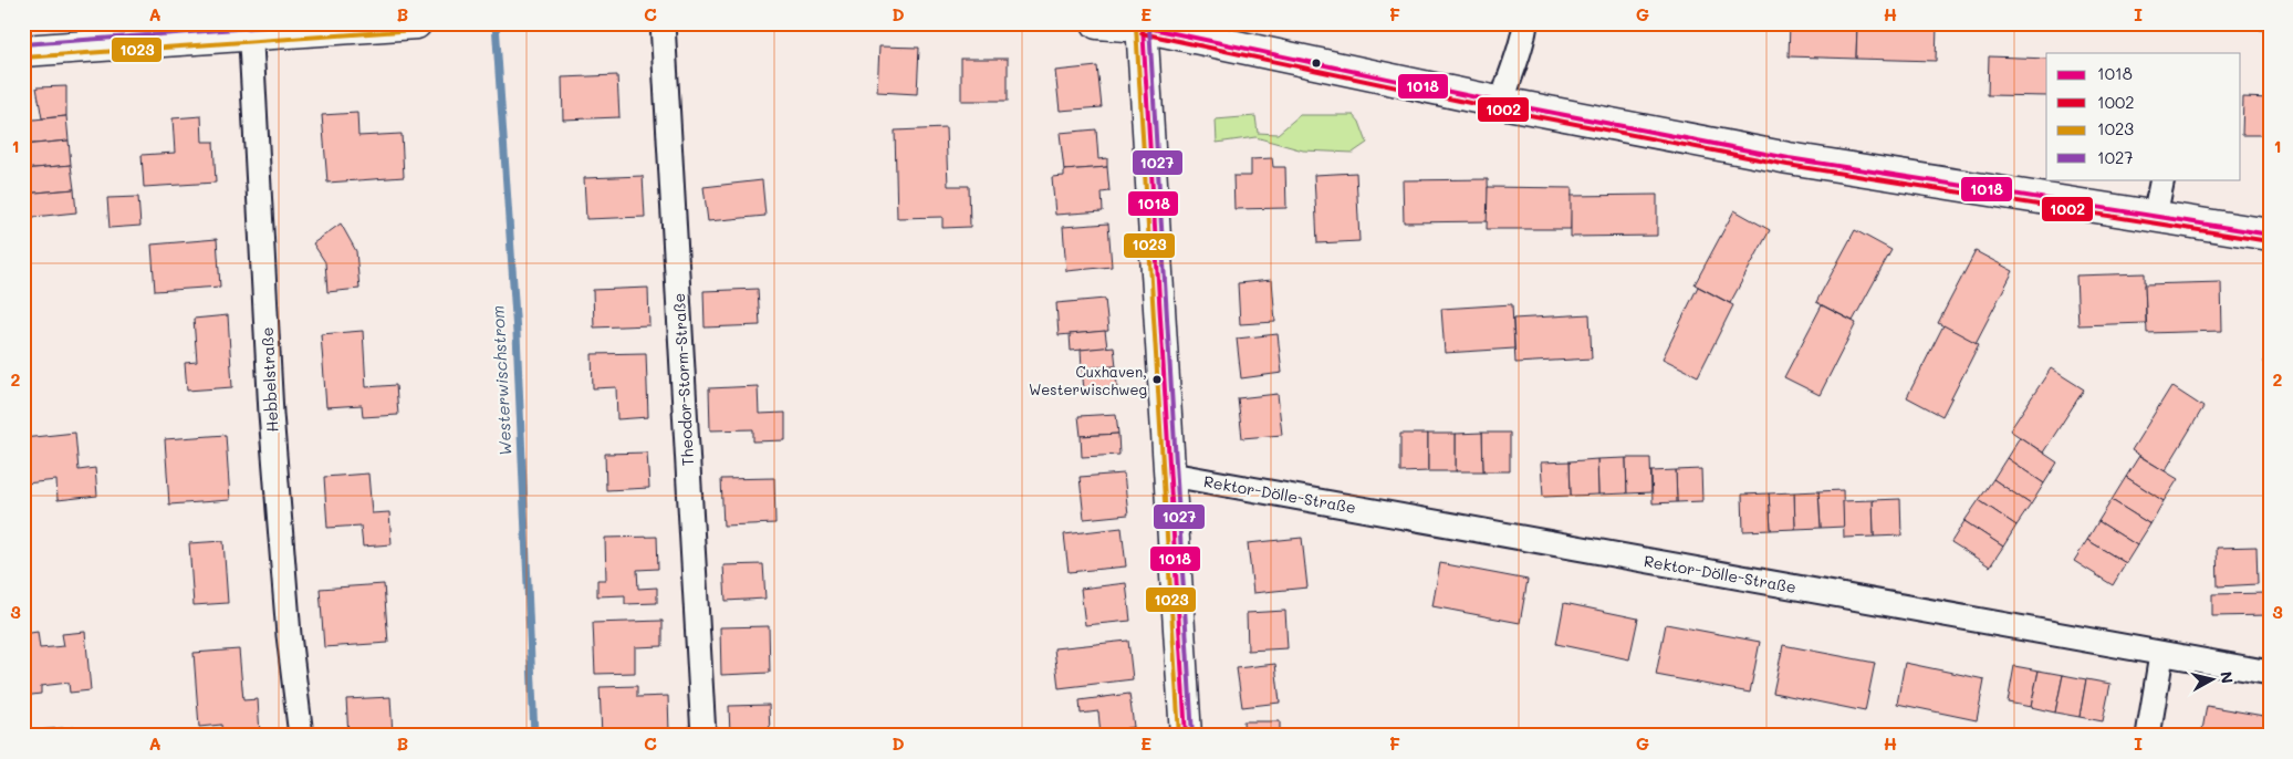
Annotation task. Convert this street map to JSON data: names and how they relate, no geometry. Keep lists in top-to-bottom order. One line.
{"streets":{"street":["Hebbelstraße","Theodor-Storm-Straße","Rektor-Dölle-Straße"]},"water":["Westerwischstrom"],"places":["Cuxhaven, Westerwischweg"],"lines":["transit line 1027","transit line 1018","transit line 1023","transit line 1002"],"legend":["1018","1002","1023","1027"],"north":"right","grid":{"columns":["A","B","C","D","E","F","G","H","I"],"rows":["1","2","3"]}}
